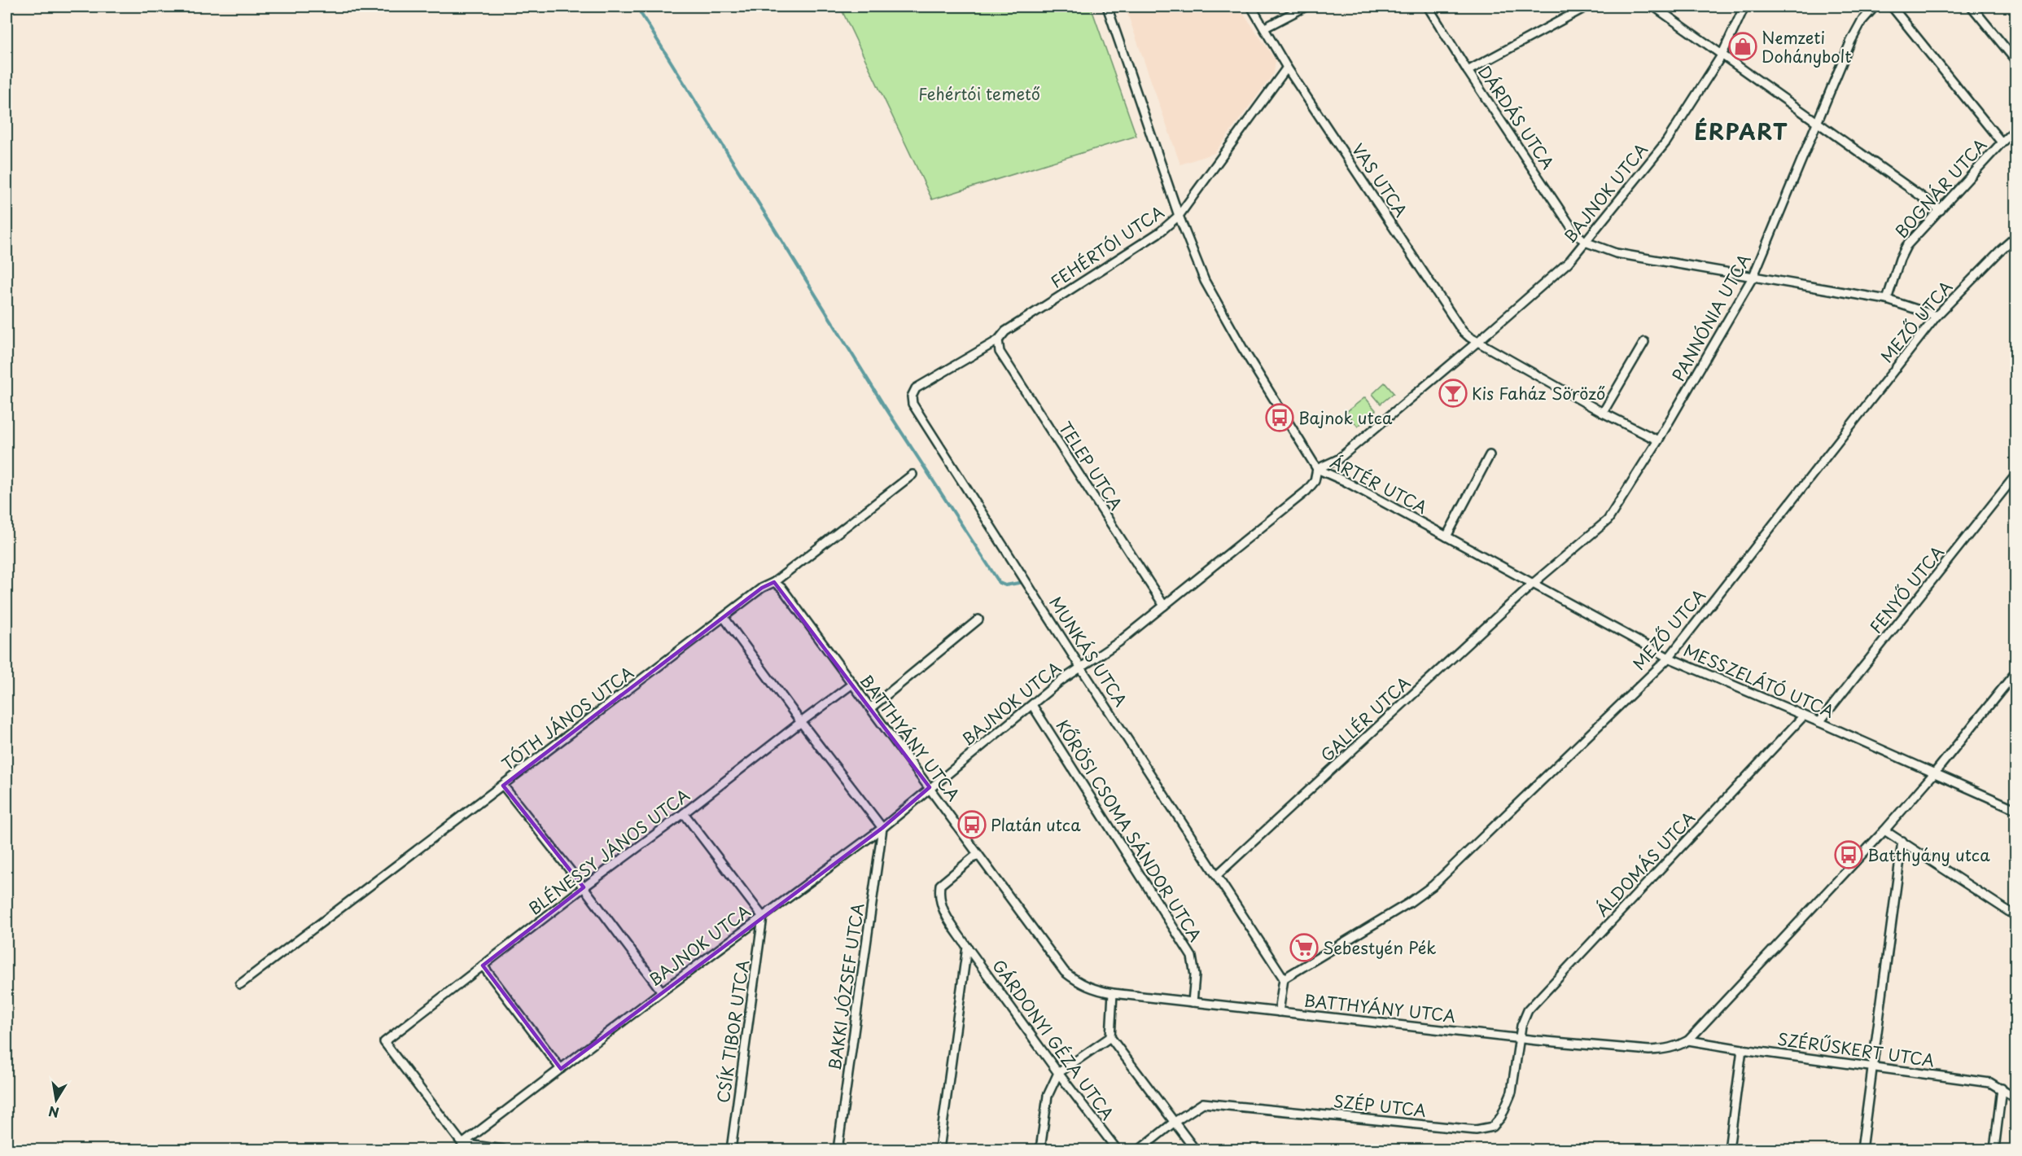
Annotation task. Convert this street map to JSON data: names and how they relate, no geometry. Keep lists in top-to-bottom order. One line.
{"streets":{"street":["DÁRDÁS UTCA","VAS UTCA","BOGNÁR UTCA","BAJNOK UTCA","FEHÉRTÓI UTCA","PANNÓNIA UTCA","MEZŐ UTCA","TELEP UTCA","ÁRTÉR UTCA","FENYŐ UTCA","MUNKÁS UTCA","MESSZELÁTÓ UTCA","TÓTH JÁNOS UTCA","GALLÉR UTCA","BATTHYÁNY UTCA","KŐRÖSI CSOMA SÁNDOR UTCA","BLÉNESSY JÁNOS UTCA","ÁLDOMÁS UTCA","BAKKI JÓZSEF UTCA","CSÍK TIBOR UTCA","GÁRDONYI GÉZA UTCA","SZÉRŰSKERT UTCA","SZÉP UTCA"]},"crossings":[["DÁRDÁS UTCA","BAJNOK UTCA"],["VAS UTCA","BAJNOK UTCA"],["VAS UTCA","FEHÉRTÓI UTCA"],["VAS UTCA","PANNÓNIA UTCA"],["BAJNOK UTCA","TELEP UTCA"],["BAJNOK UTCA","ÁRTÉR UTCA"],["BAJNOK UTCA","MUNKÁS UTCA"],["BAJNOK UTCA","BATTHYÁNY UTCA"],["BAJNOK UTCA","KŐRÖSI CSOMA SÁNDOR UTCA"],["BAJNOK UTCA","BLÉNESSY JÁNOS UTCA"],["BAJNOK UTCA","BAKKI JÓZSEF UTCA"],["BAJNOK UTCA","CSÍK TIBOR UTCA"],["FEHÉRTÓI UTCA","TELEP UTCA"],["FEHÉRTÓI UTCA","ÁRTÉR UTCA"],["FEHÉRTÓI UTCA","MUNKÁS UTCA"],["PANNÓNIA UTCA","MESSZELÁTÓ UTCA"],["PANNÓNIA UTCA","GALLÉR UTCA"],["MEZŐ UTCA","MUNKÁS UTCA"],["MEZŐ UTCA","MESSZELÁTÓ UTCA"],["TELEP UTCA","MUNKÁS UTCA"],["ÁRTÉR UTCA","MESSZELÁTÓ UTCA"],["FENYŐ UTCA","MESSZELÁTÓ UTCA"],["MUNKÁS UTCA","GALLÉR UTCA"],["MESSZELÁTÓ UTCA","GALLÉR UTCA"],["MESSZELÁTÓ UTCA","BATTHYÁNY UTCA"],["MESSZELÁTÓ UTCA","ÁLDOMÁS UTCA"],["TÓTH JÁNOS UTCA","BATTHYÁNY UTCA"],["BATTHYÁNY UTCA","KŐRÖSI CSOMA SÁNDOR UTCA"],["BATTHYÁNY UTCA","BLÉNESSY JÁNOS UTCA"],["BATTHYÁNY UTCA","ÁLDOMÁS UTCA"],["BATTHYÁNY UTCA","GÁRDONYI GÉZA UTCA"],["BATTHYÁNY UTCA","SZÉRŰSKERT UTCA"],["BATTHYÁNY UTCA","SZÉP UTCA"],["ÁLDOMÁS UTCA","SZÉP UTCA"]],"districts":["ÉRPART"],"parks":["Fehértói temető"],"places":{"shop":["Nemzeti Dohánybolt"],"bar":["Kis Faház Söröző"],"bus stop":["Bajnok utca","Platán utca","Batthyány utca"],"supermarket":["Sebestyén Pék"]},"north":"bottom"}
